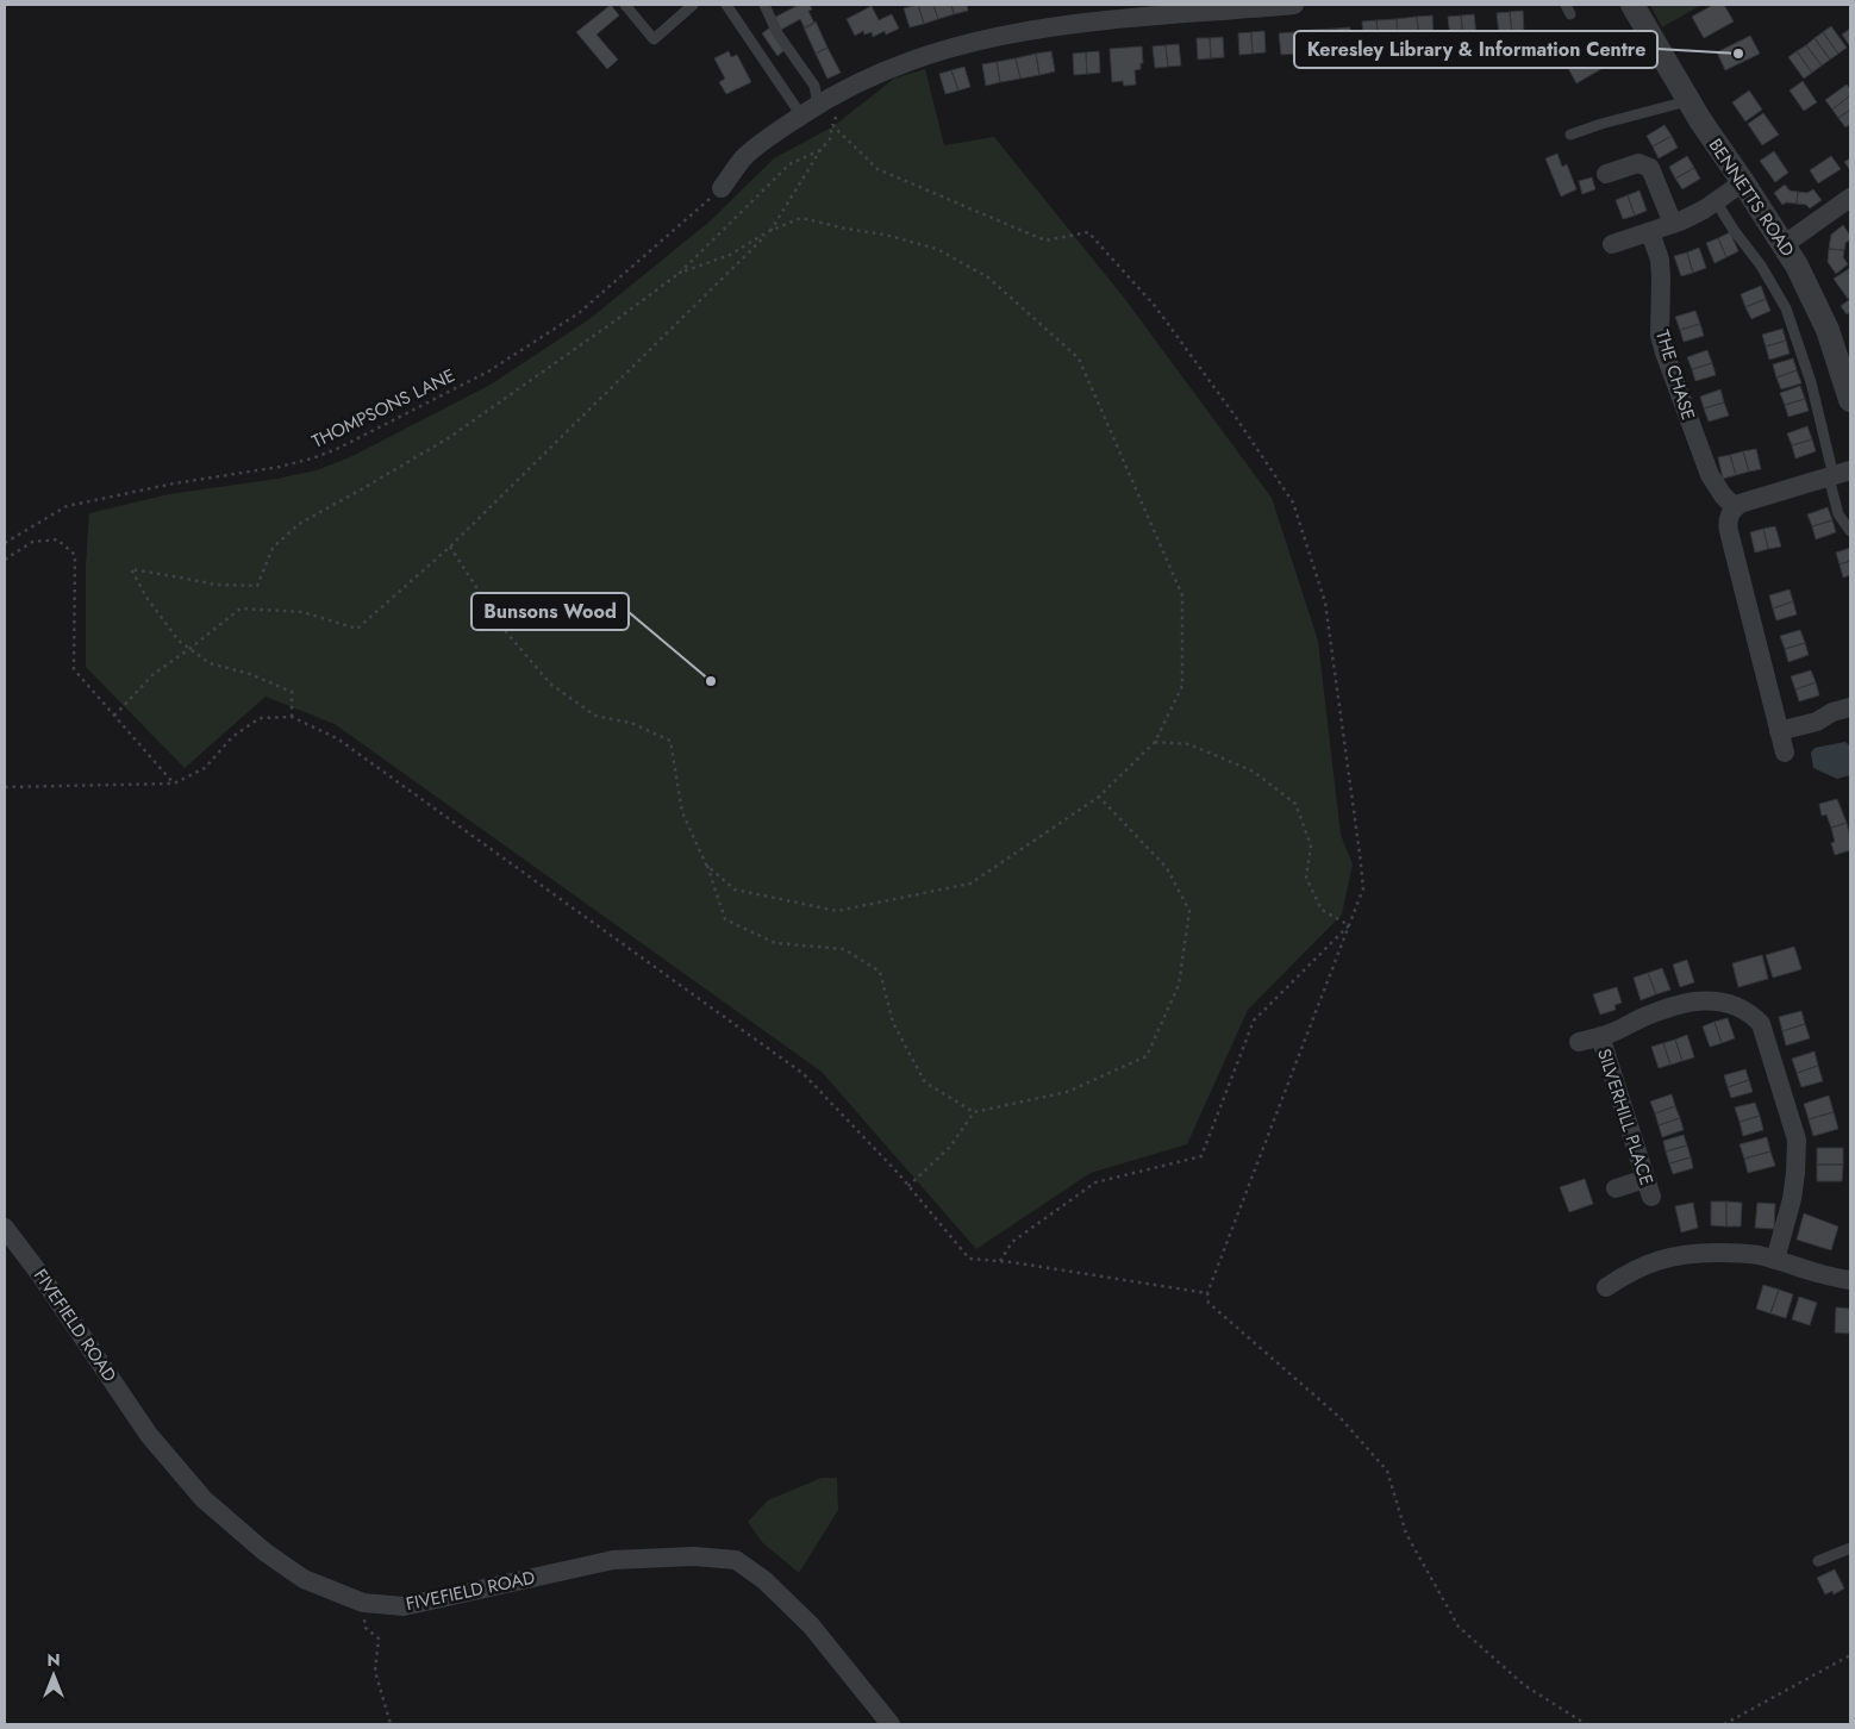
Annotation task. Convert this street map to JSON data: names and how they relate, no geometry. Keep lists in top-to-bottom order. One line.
{"streets":{"street":["BENNETTS ROAD","THE CHASE","SILVERHILL PLACE","FIVEFIELD ROAD"],"path":["THOMPSONS LANE"]},"places":["Keresley Library & Information Centre","Bunsons Wood"],"north":"top"}
